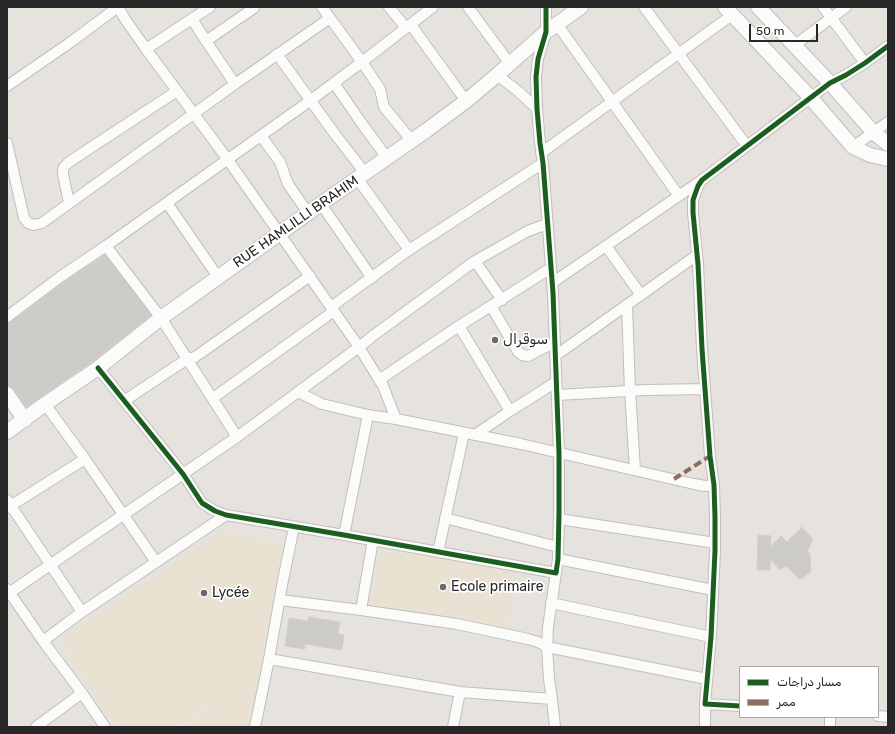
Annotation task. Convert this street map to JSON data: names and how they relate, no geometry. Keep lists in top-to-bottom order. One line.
{"streets":{"street":["RUE HAMLILLI BRAHIM"]},"places":["سوقرال","Ecole primaire","Lycée"],"legend":["مسار دراجات","ممر"],"scale_bar":"50 m"}
